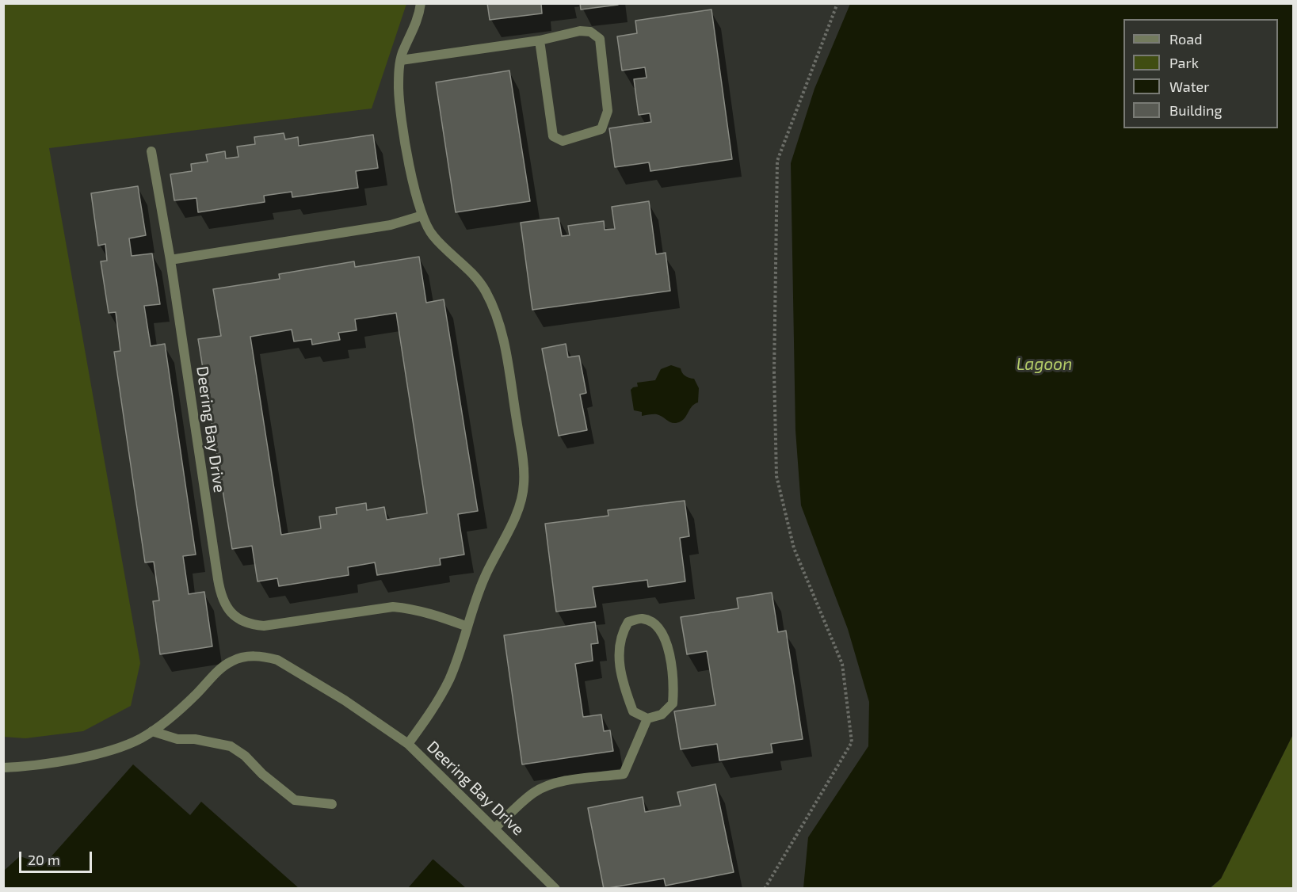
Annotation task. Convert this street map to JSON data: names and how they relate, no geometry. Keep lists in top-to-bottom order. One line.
{"streets":{"street":["Deering Bay Drive"]},"water":["Lagoon"],"legend":["Road","Park","Water","Building"],"scale_bar":"20 m"}
